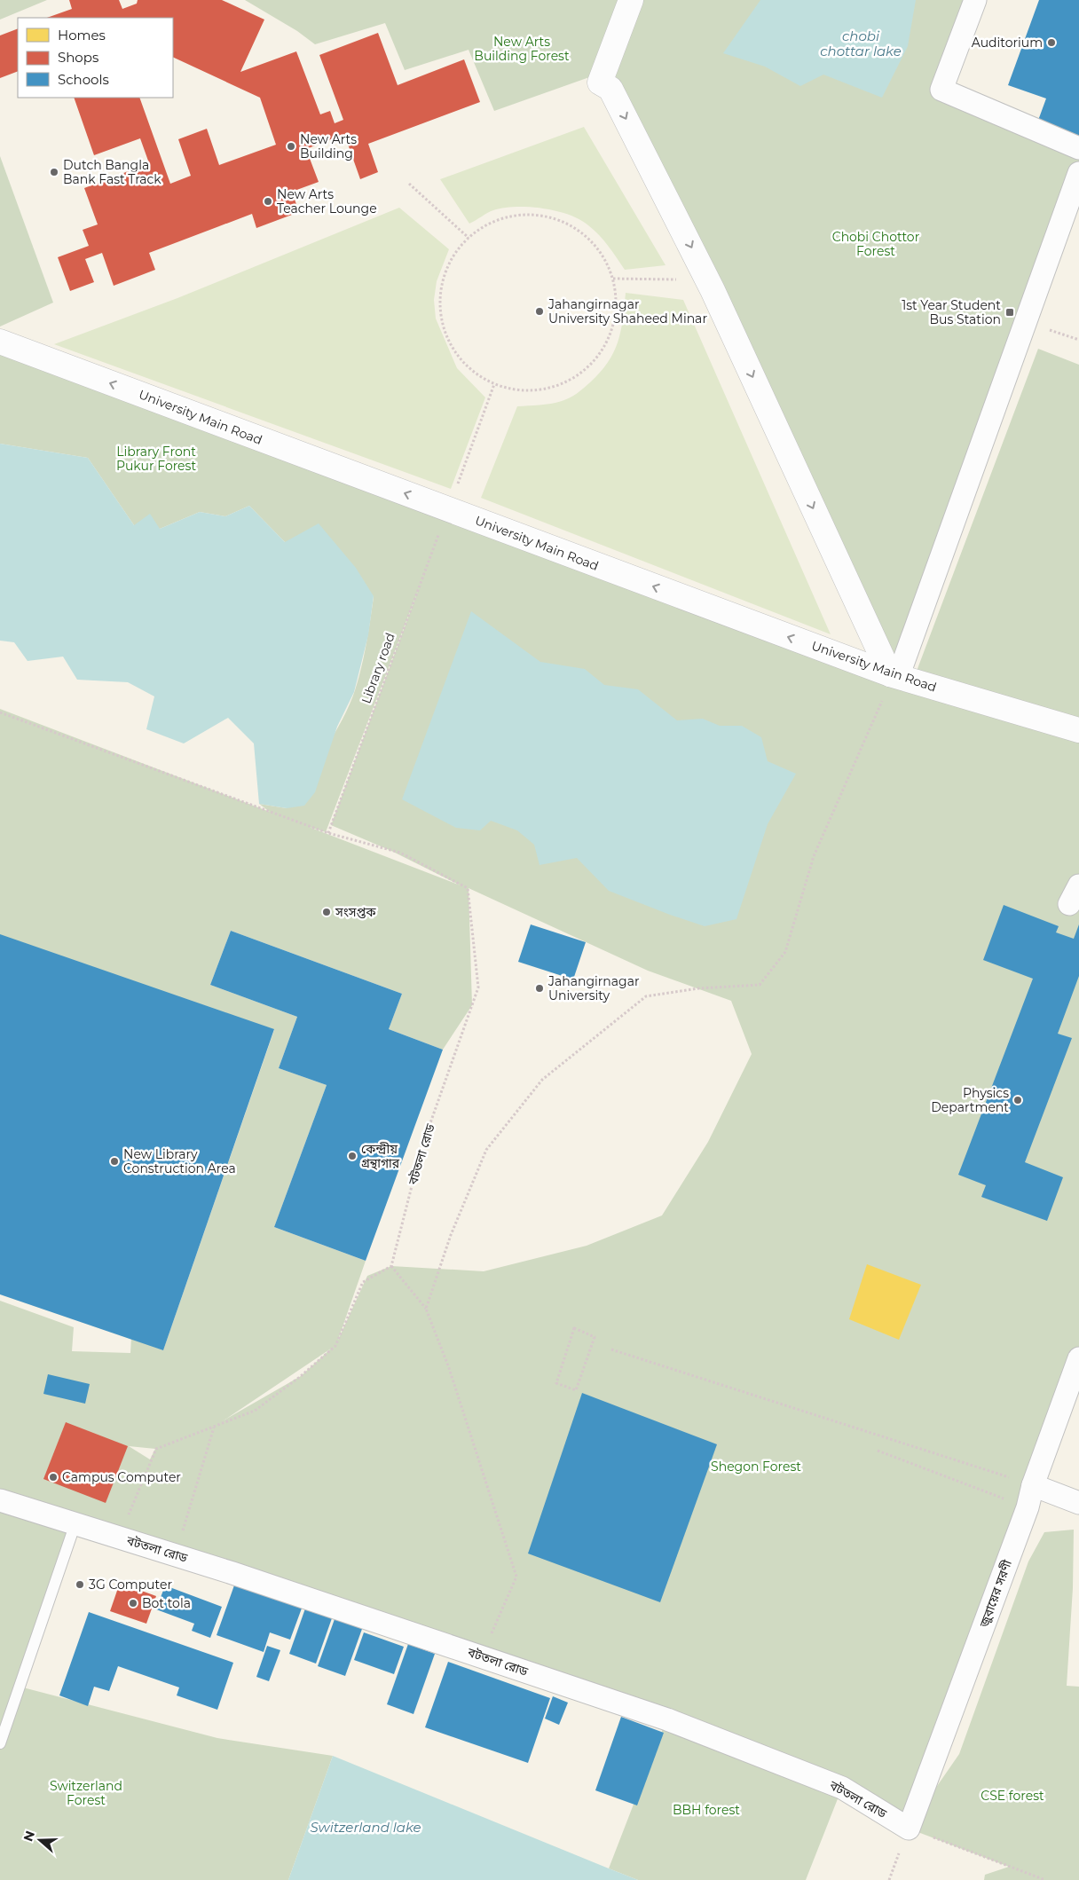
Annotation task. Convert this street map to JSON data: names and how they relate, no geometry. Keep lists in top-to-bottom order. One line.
{"streets":{"street":["University Main Road","বটতলা রোড","জুবায়ের সরণী"],"path":["Library road"]},"crossings":[["University Main Road","Library road"],["Library road","বটতলা রোড"],["বটতলা রোড","জুবায়ের সরণী"]],"one_way":["University Main Road"],"water":["chobi chottar lake","Switzerland lake"],"parks":["New Arts Building Forest","Chobi Chottor Forest","Library Front Pukur Forest","Shegon Forest","Switzerland Forest","CSE forest","BBH forest"],"places":{"other":["Auditorium","New Arts Building","Dutch Bangla Bank Fast Track","New Arts Teacher Lounge","Jahangirnagar University Shaheed Minar","সংসপ্তক","Jahangirnagar University","Physics Department","কেন্দ্রীয় গ্রন্থাগার","New Library Construction Area","Campus Computer","3G Computer","Bot tola"],"transit":["1st Year Student Bus Station"]},"legend":["Homes","Shops","Schools"],"north":"left"}
